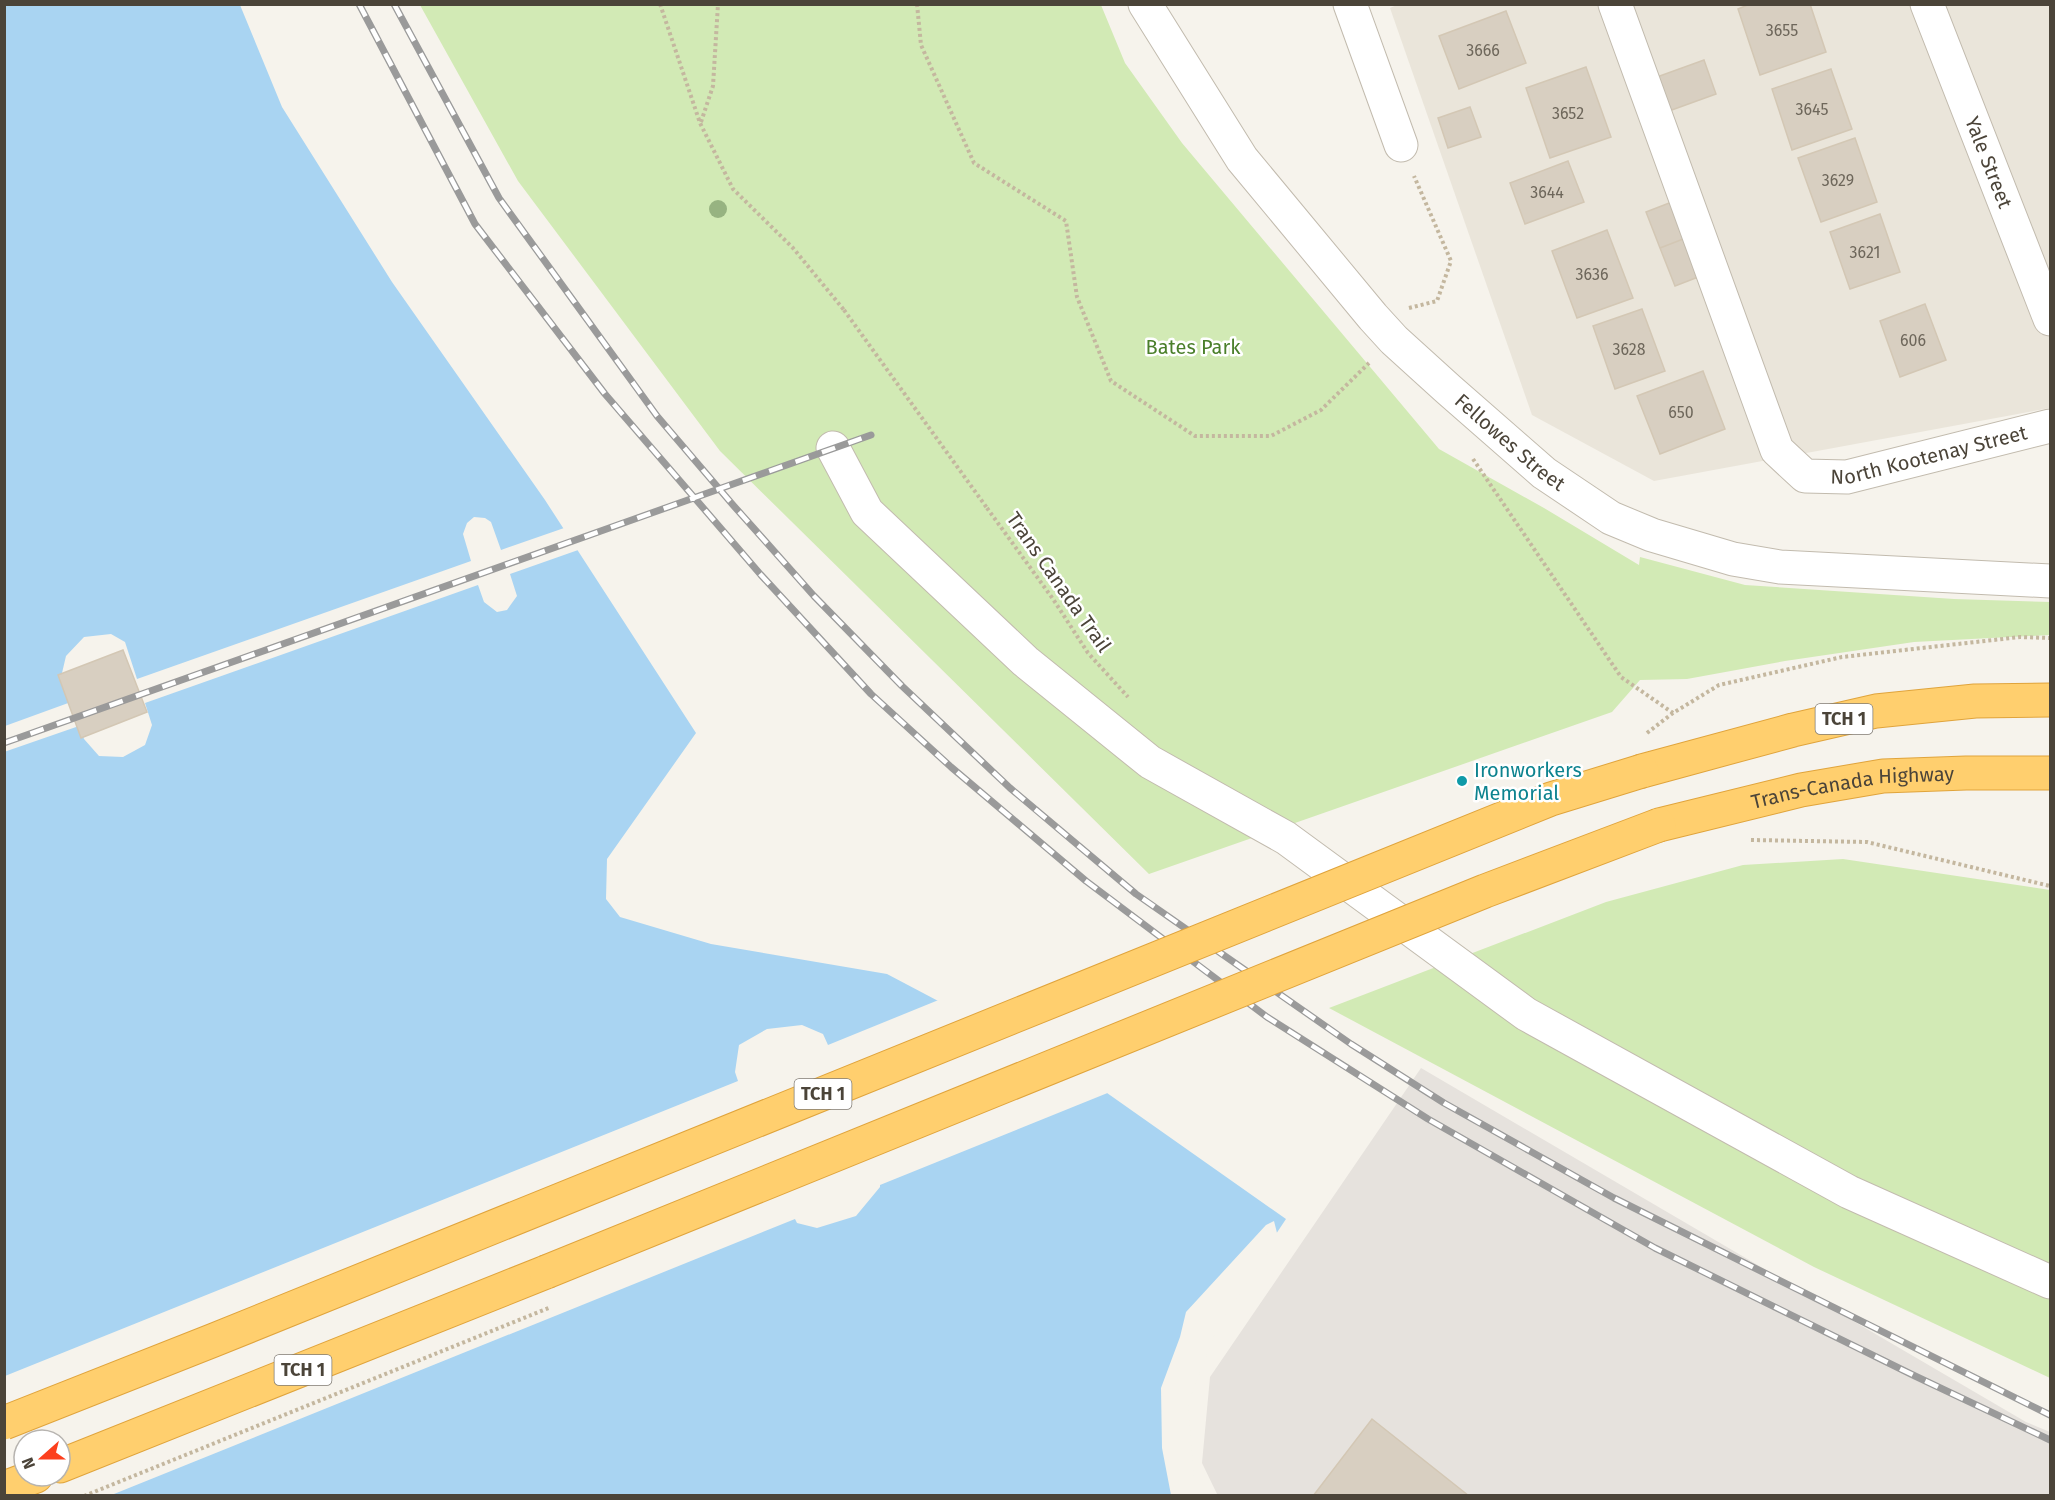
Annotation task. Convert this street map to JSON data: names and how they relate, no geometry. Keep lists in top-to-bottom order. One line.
{"streets":{"highway":["TCH 1","Trans-Canada Highway"],"street":["Yale Street","Fellowes Street","North Kootenay Street"],"path":["Trans Canada Trail"]},"parks":["Bates Park"],"places":["Ironworkers Memorial"],"house_numbers":["3655","3666","3645","3652","3629","3644","3621","3636","606","3628","650"],"north":"left"}
